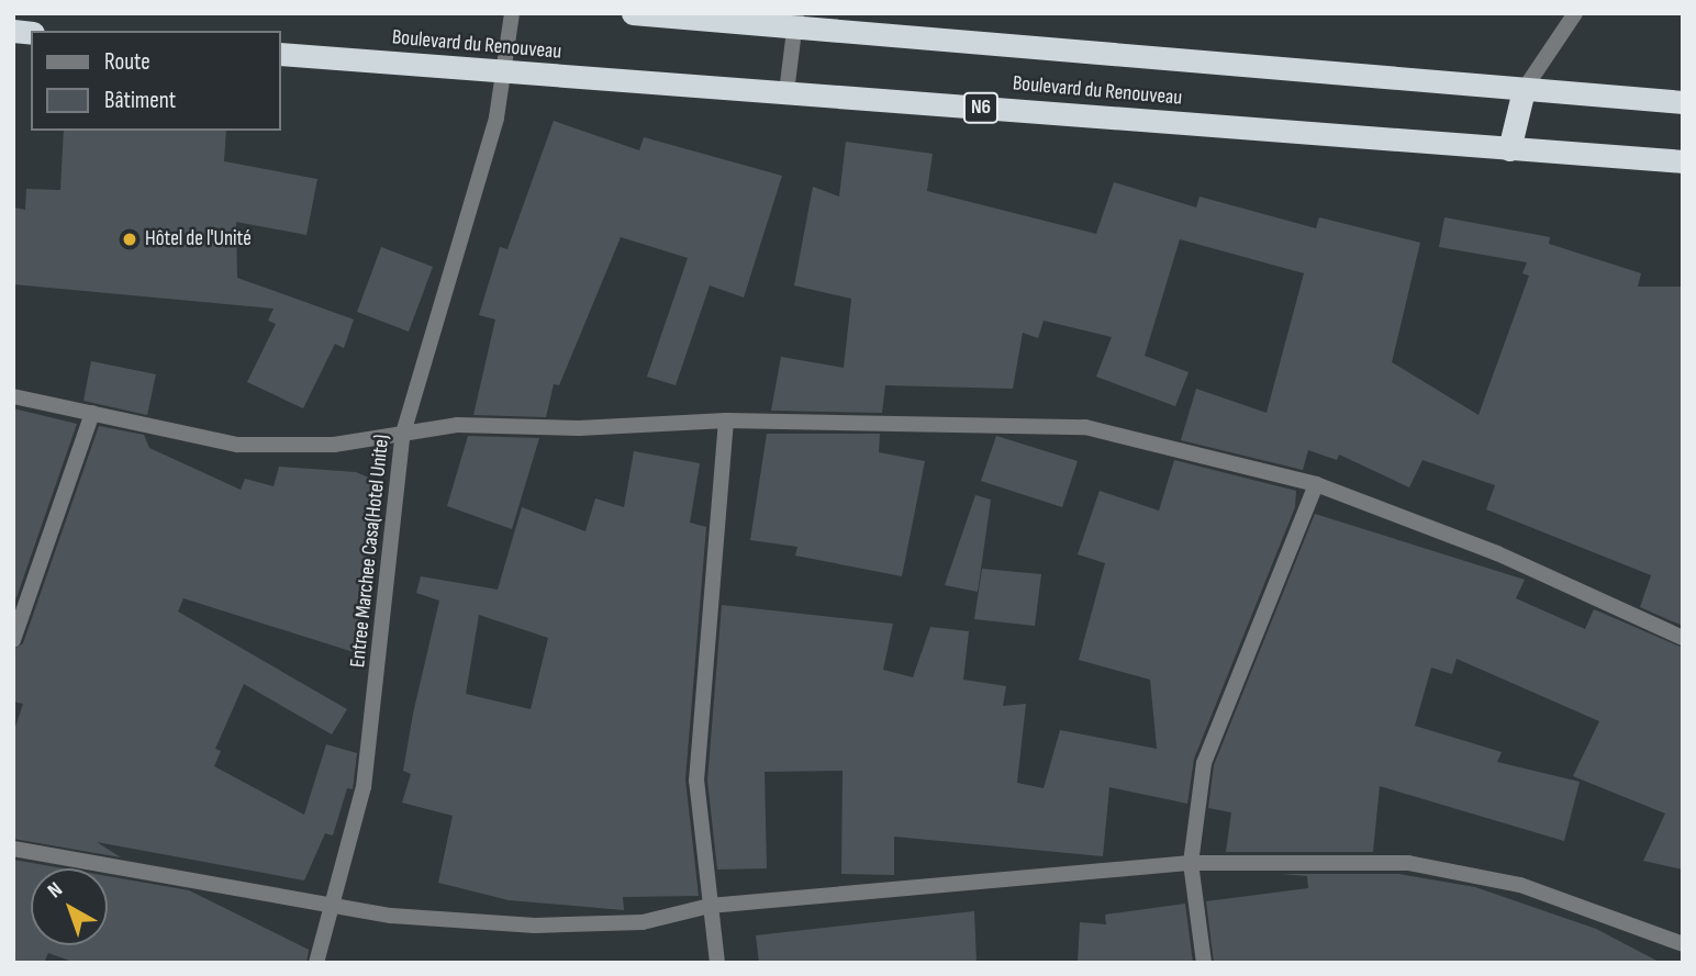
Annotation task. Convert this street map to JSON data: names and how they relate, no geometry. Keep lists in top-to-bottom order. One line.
{"streets":{"highway":["Boulevard du Renouveau","N6"],"street":["Entree Marchee Casa(Hotel Unite)"]},"crossings":[["Boulevard du Renouveau","Entree Marchee Casa(Hotel Unite)"]],"places":["Hôtel de l'Unité"],"legend":["Route","Bâtiment"],"north":"top left"}
